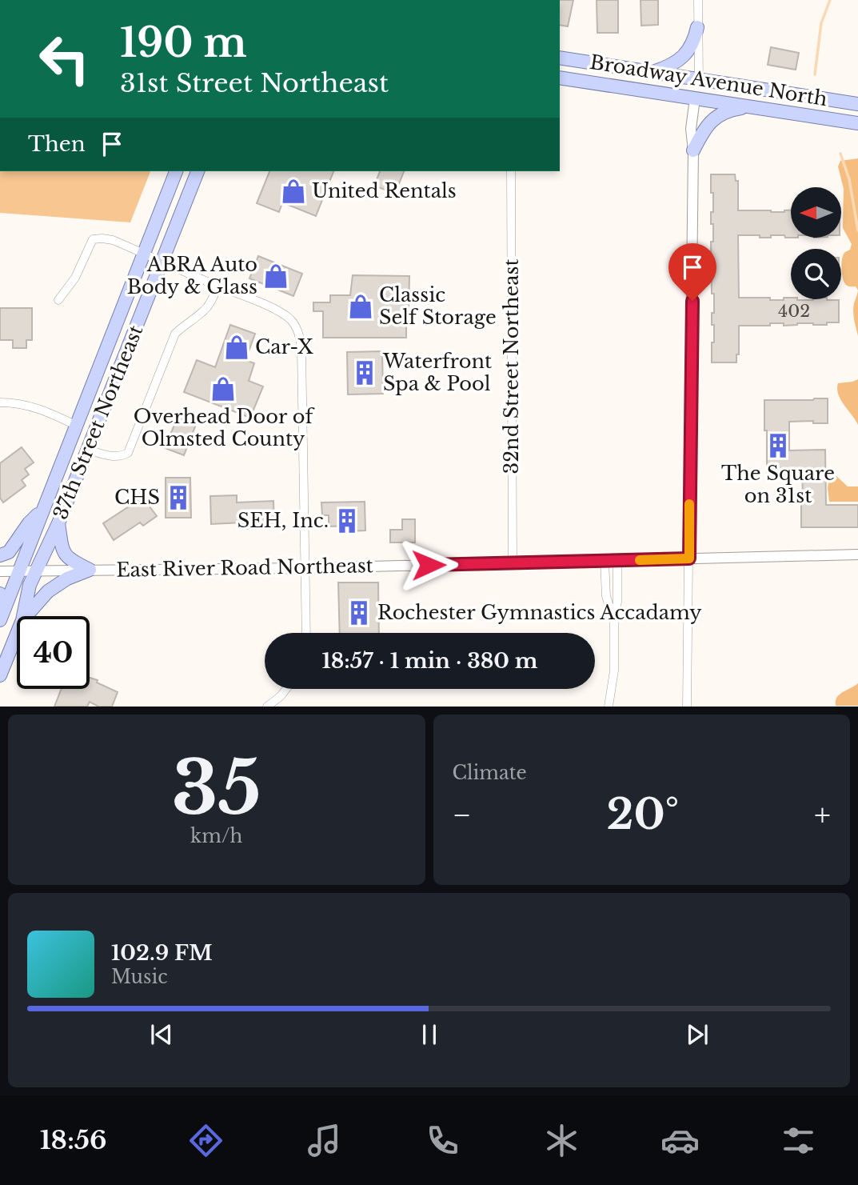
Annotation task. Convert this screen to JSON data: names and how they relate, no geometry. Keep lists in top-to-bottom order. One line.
{"streets":{"main road":["Broadway Avenue North","37th Street Northeast"],"street":["32nd Street Northeast","East River Road Northeast"]},"crossings":[["32nd Street Northeast","East River Road Northeast"],["37th Street Northeast","East River Road Northeast"]],"places":{"shop":["United Rentals","ABRA Auto Body & Glass","Classic Self Storage","Car-X","Overhead Door of Olmsted County"],"building":["Waterfront Spa & Pool","The Square on 31st","CHS","SEH, Inc.","Rochester Gymnastics Accadamy"]},"house_numbers":["402"],"north":"left","page":{"turn":["190 m","31st Street Northeast"],"then":"Then","limit":"40","trip":"18:57 · 1 min · 380 m","tile":[["35","km/h"],"Climate"],"heat":["−","20°","+"],"song":["102.9 FM","Music"],"tabs":"18:56"}}
